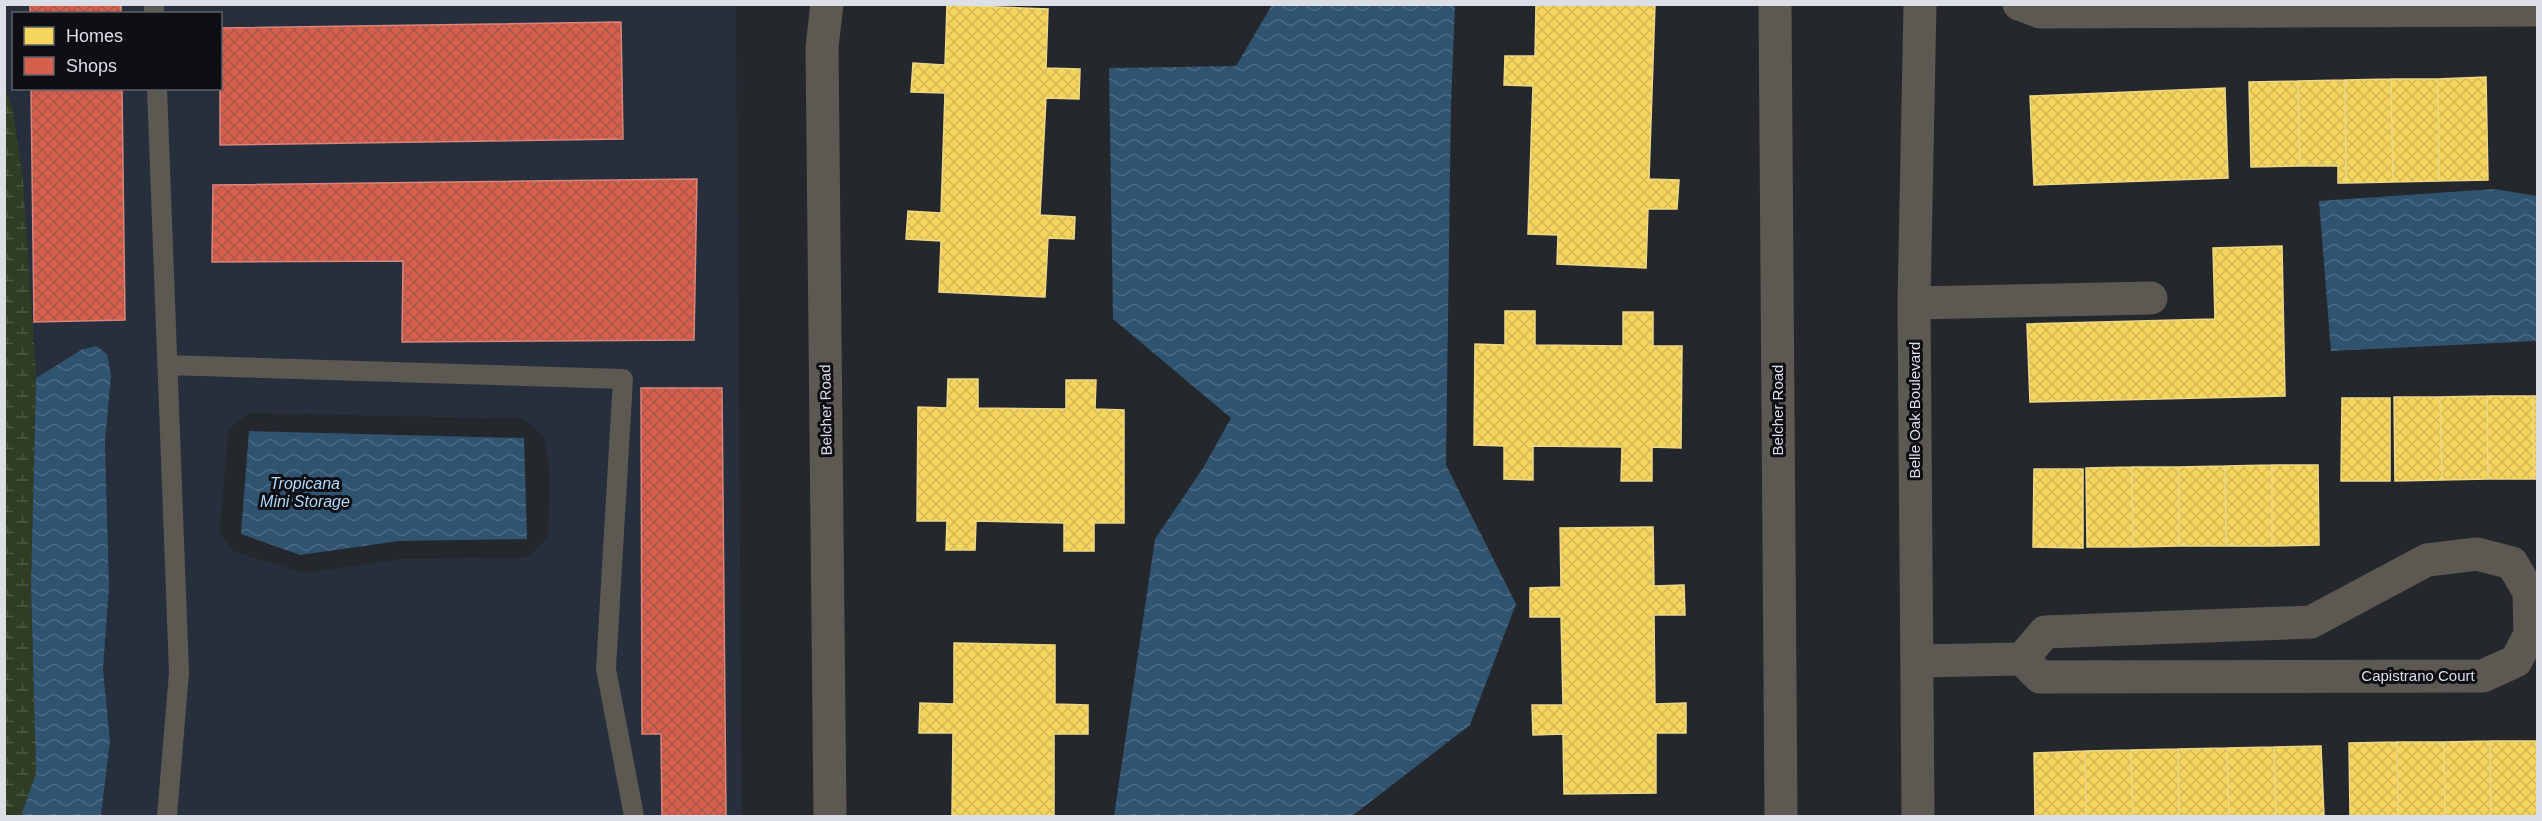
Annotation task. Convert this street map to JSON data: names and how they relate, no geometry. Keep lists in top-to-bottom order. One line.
{"streets":{"street":["Belcher Road","Belle Oak Boulevard","Capistrano Court"]},"water":["Tropicana Mini Storage"],"legend":["Homes","Shops"]}
